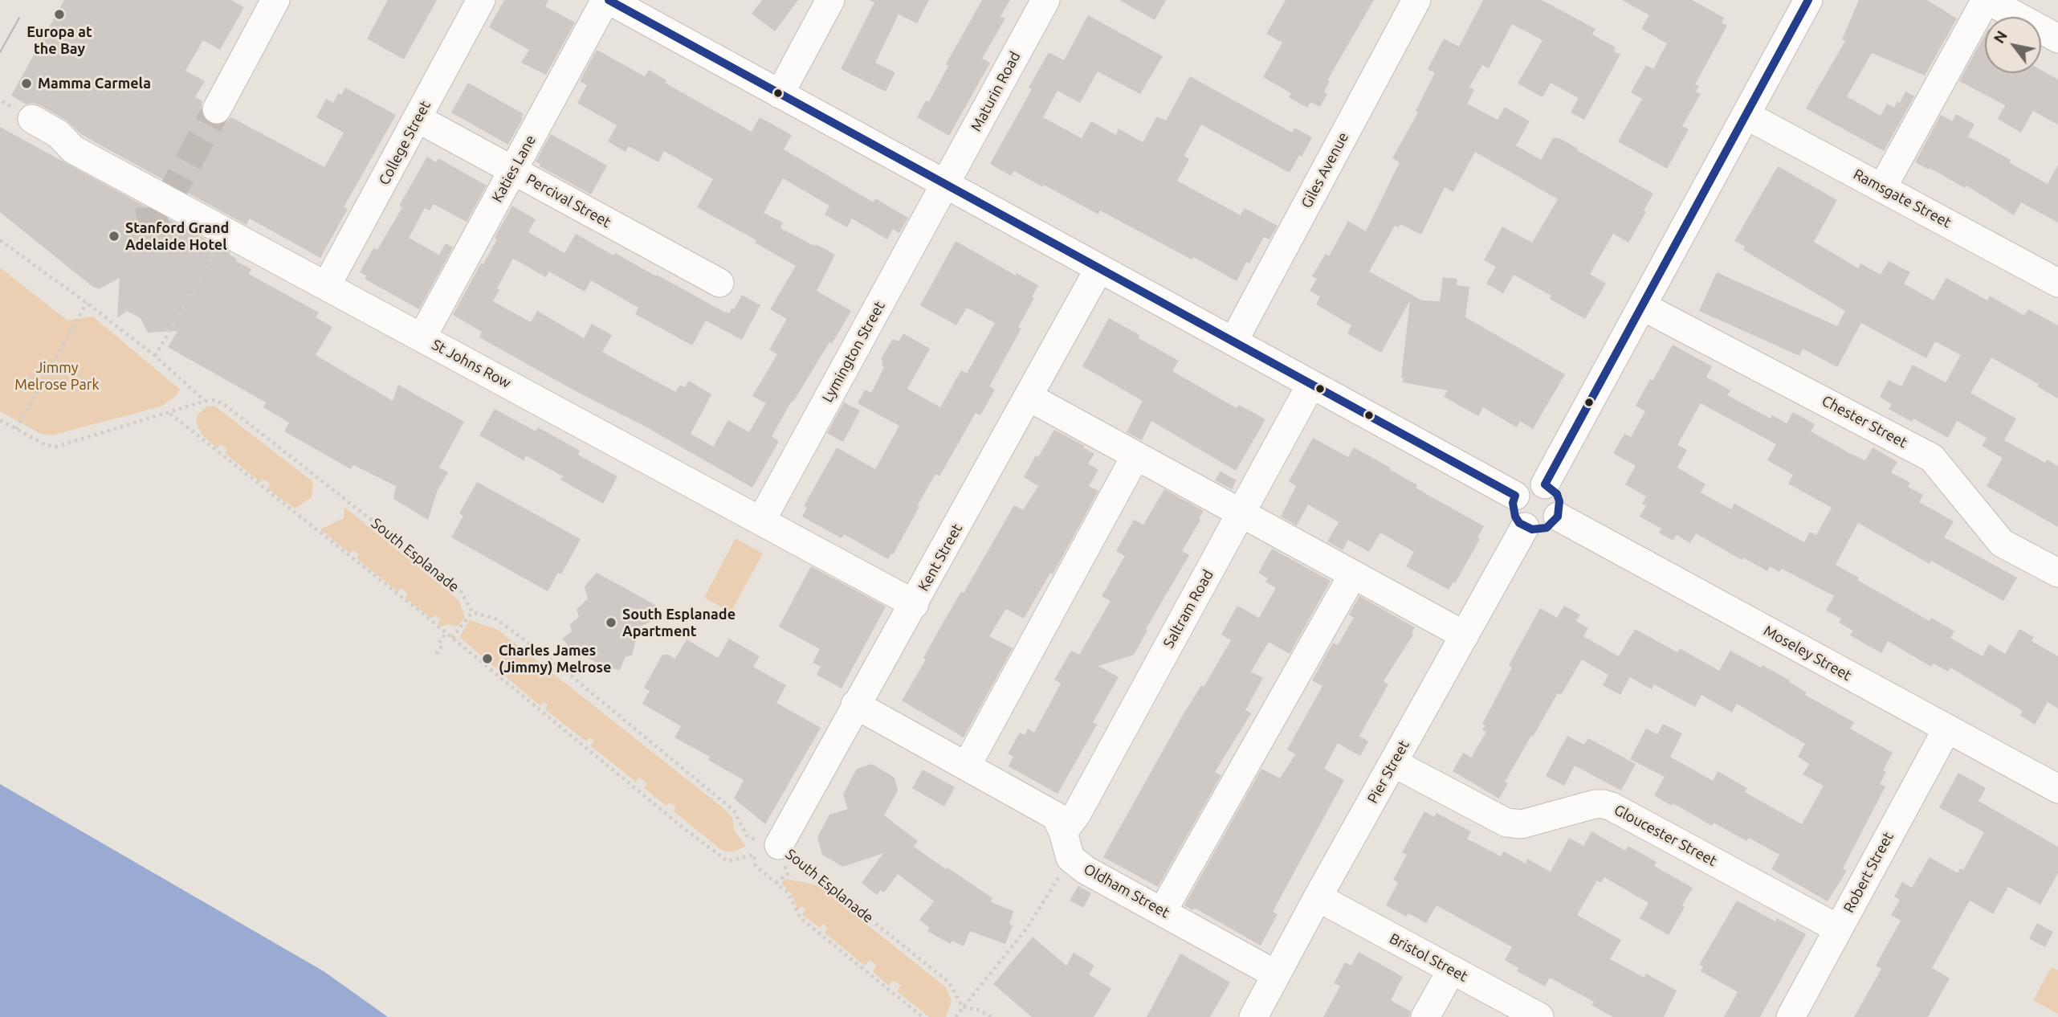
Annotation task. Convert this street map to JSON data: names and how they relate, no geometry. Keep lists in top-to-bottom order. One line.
{"streets":{"street":["Maturin Road","College Street","Katies Lane","Giles Avenue","Ramsgate Street","Percival Street","Lymington Street","St Johns Row","Chester Street","Kent Street","Saltram Road","Moseley Street","Pier Street","Gloucester Street","Robert Street","Oldham Street","Bristol Street"],"path":["South Esplanade"]},"crossings":[["Maturin Road","Lymington Street"],["College Street","Percival Street"],["College Street","St Johns Row"],["Katies Lane","Percival Street"],["Katies Lane","St Johns Row"],["Lymington Street","St Johns Row"],["St Johns Row","Kent Street"],["South Esplanade","Kent Street"],["Kent Street","Oldham Street"],["Saltram Road","Oldham Street"],["Moseley Street","Pier Street"],["Moseley Street","Robert Street"],["Pier Street","Gloucester Street"],["Pier Street","Oldham Street"],["Pier Street","Bristol Street"],["Gloucester Street","Robert Street"]],"parks":["Jimmy Melrose Park"],"places":["Europa at the Bay","Mamma Carmela","Stanford Grand Adelaide Hotel","South Esplanade Apartment","Charles James (Jimmy) Melrose"],"north":"top left"}
